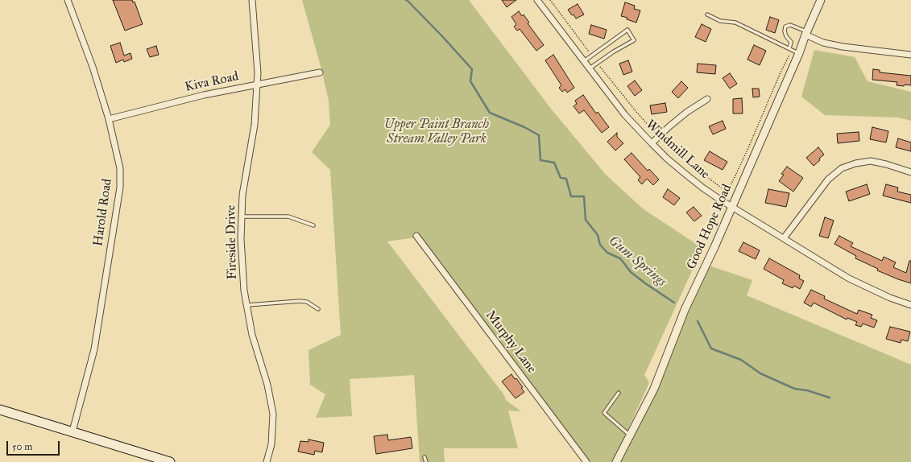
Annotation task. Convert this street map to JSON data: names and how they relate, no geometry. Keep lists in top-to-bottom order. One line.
{"streets":{"street":["Kiva Road","Windmill Lane","Harold Road","Good Hope Road","Fireside Drive","Murphy Lane"]},"crossings":[["Kiva Road","Harold Road"],["Kiva Road","Fireside Drive"],["Windmill Lane","Good Hope Road"]],"water":["Gum Springs"],"parks":["Upper Paint Branch Stream Valley Park"],"scale_bar":"50 m"}
